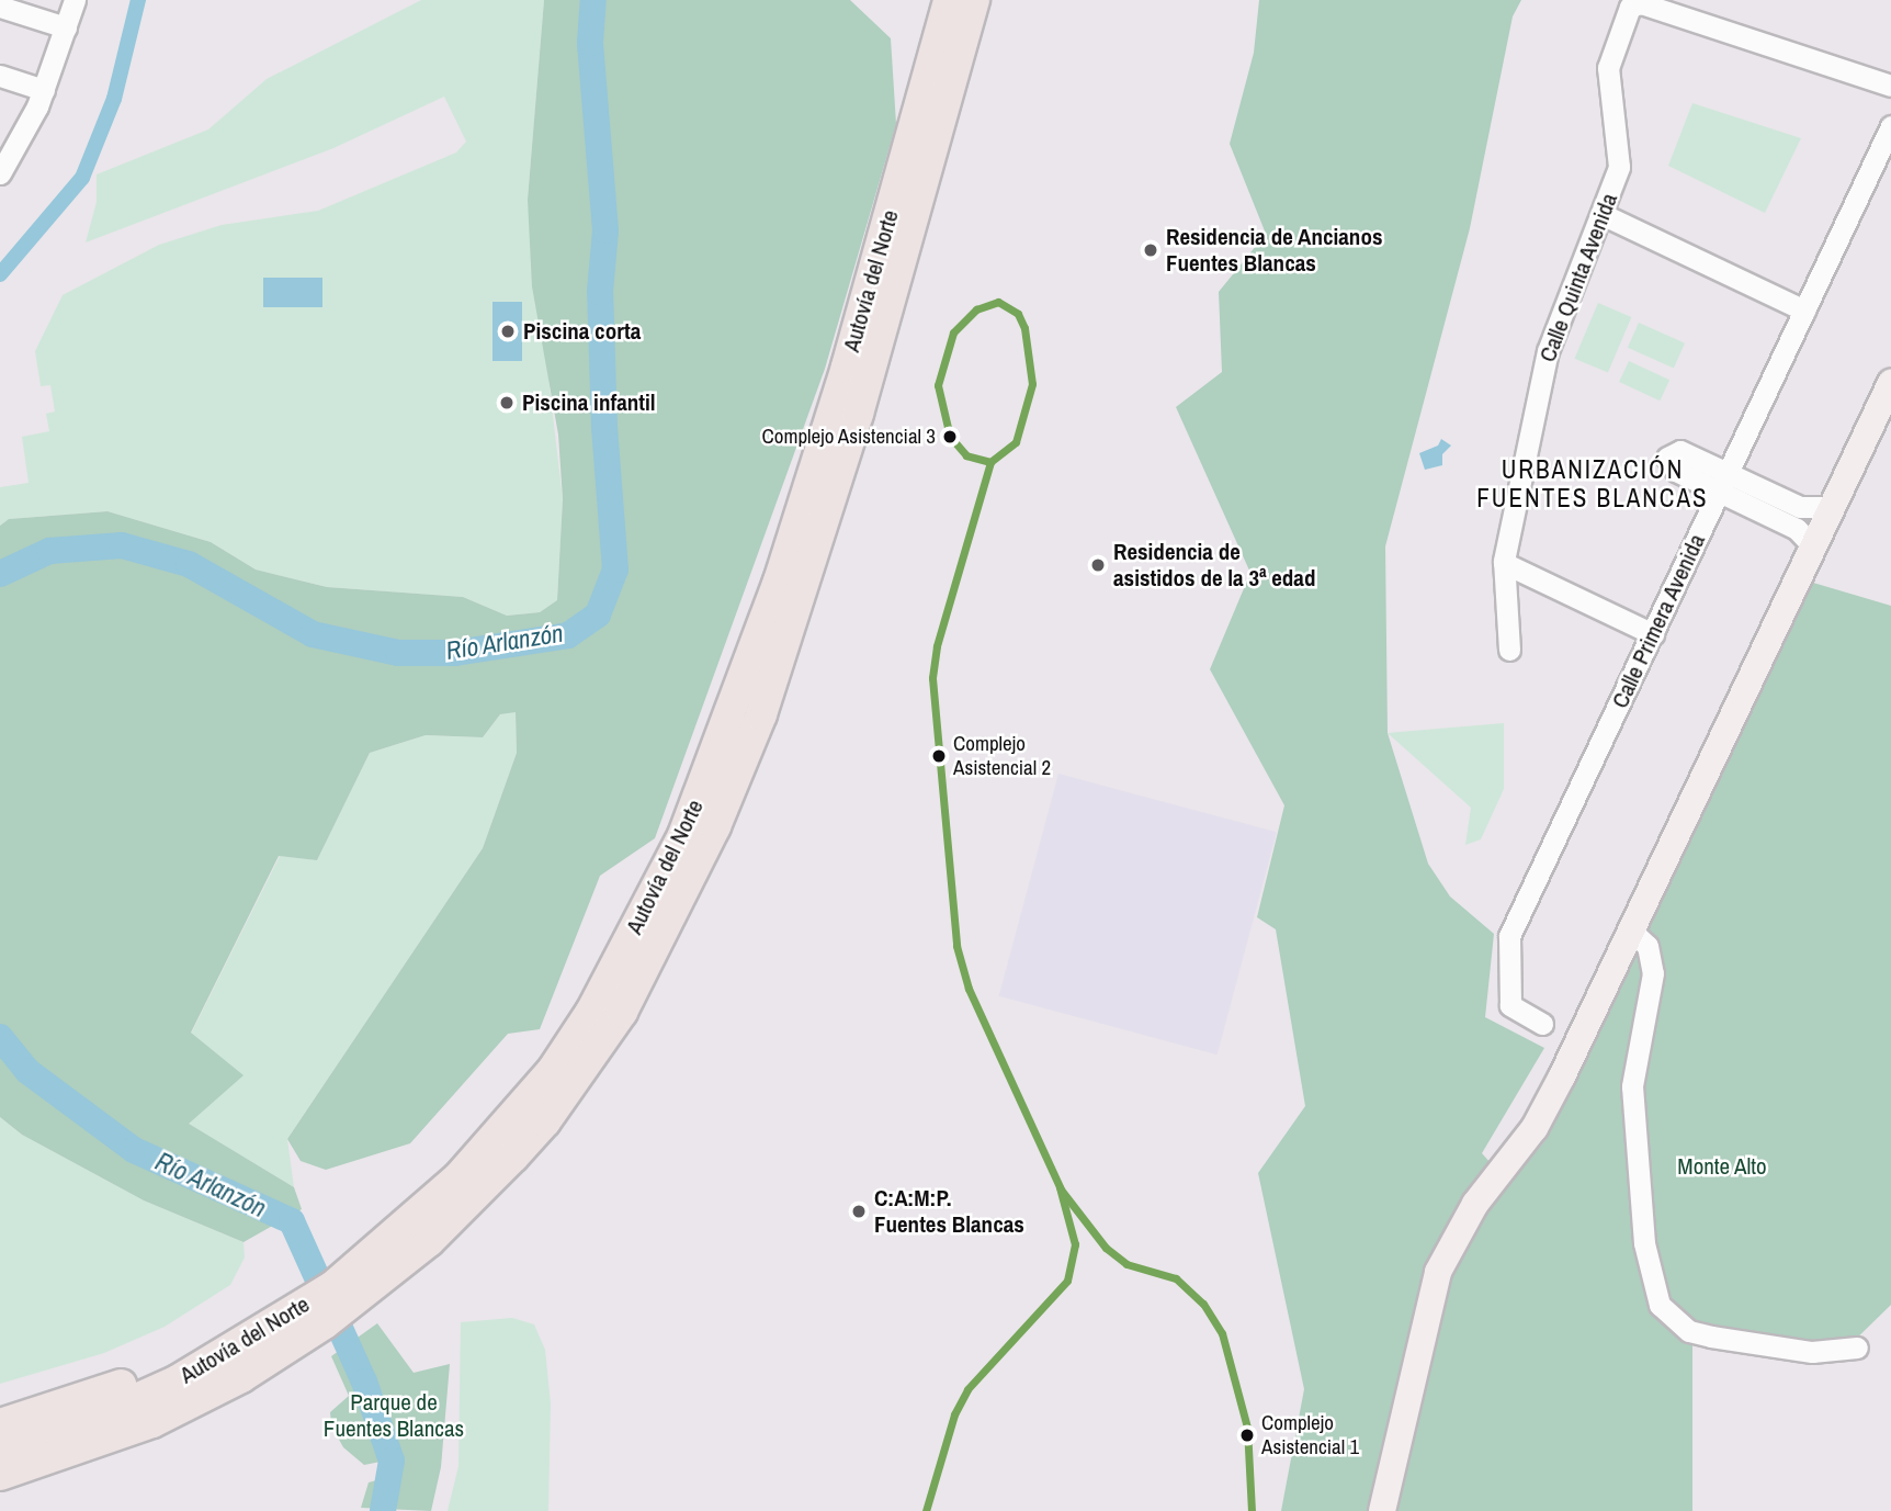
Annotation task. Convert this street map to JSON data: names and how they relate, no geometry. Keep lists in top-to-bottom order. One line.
{"streets":{"highway":["Autovía del Norte"],"street":["Calle Quinta Avenida","Calle Primera Avenida"]},"districts":["URBANIZACIÓN FUENTES BLANCAS"],"water":["Río Arlanzón"],"parks":["Monte Alto","Parque de Fuentes Blancas"],"places":["Residencia de Ancianos Fuentes Blancas","Piscina corta","Piscina infantil","Complejo Asistencial 3","Residencia de asistidos de la 3ª edad","Complejo Asistencial 2","C:A:M:P. Fuentes Blancas","Complejo Asistencial 1"]}
